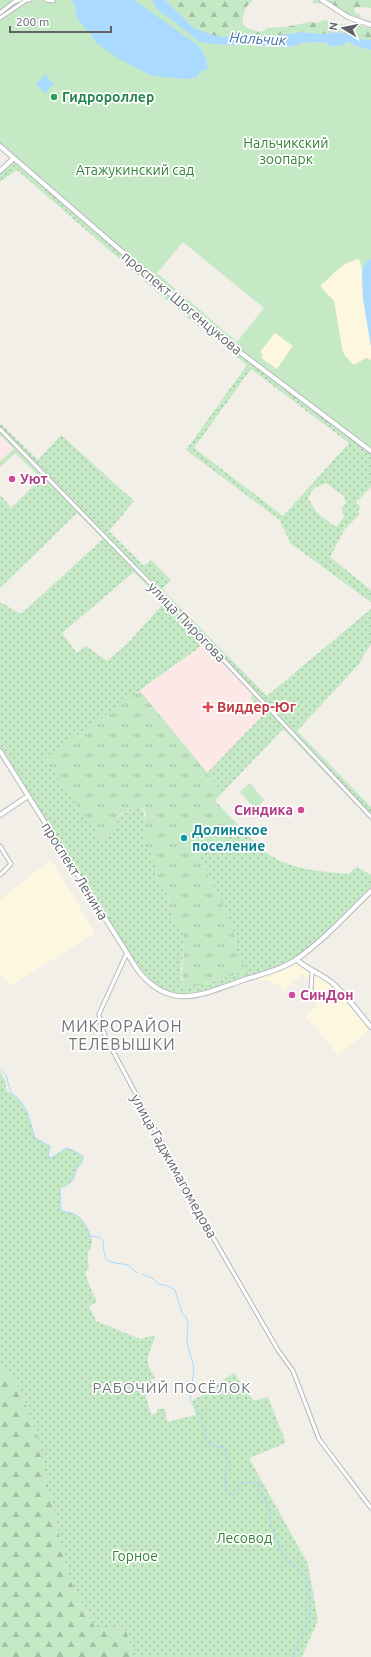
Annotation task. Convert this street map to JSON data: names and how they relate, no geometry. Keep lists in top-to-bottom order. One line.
{"streets":{"street":["проспект Шогенцукова","улица Пирогова","проспект Ленина","улица Гаджимагомедова"]},"crossings":[["проспект Ленина","улица Гаджимагомедова"]],"districts":["МИКРОРАЙОН ТЕЛЕВЫШКИ","РАБОЧИЙ ПОСЁЛОК"],"water":["Нальчик"],"parks":["Нальчикский зоопарк","Атажукинский сад","Лесовод","Горное"],"places":{"other":["Гидророллер","Уют","Синдика","Долинское поселение","СинДон"],"health":["Виддер-Юг"]},"scale_bar":"200 m","north":"left"}
